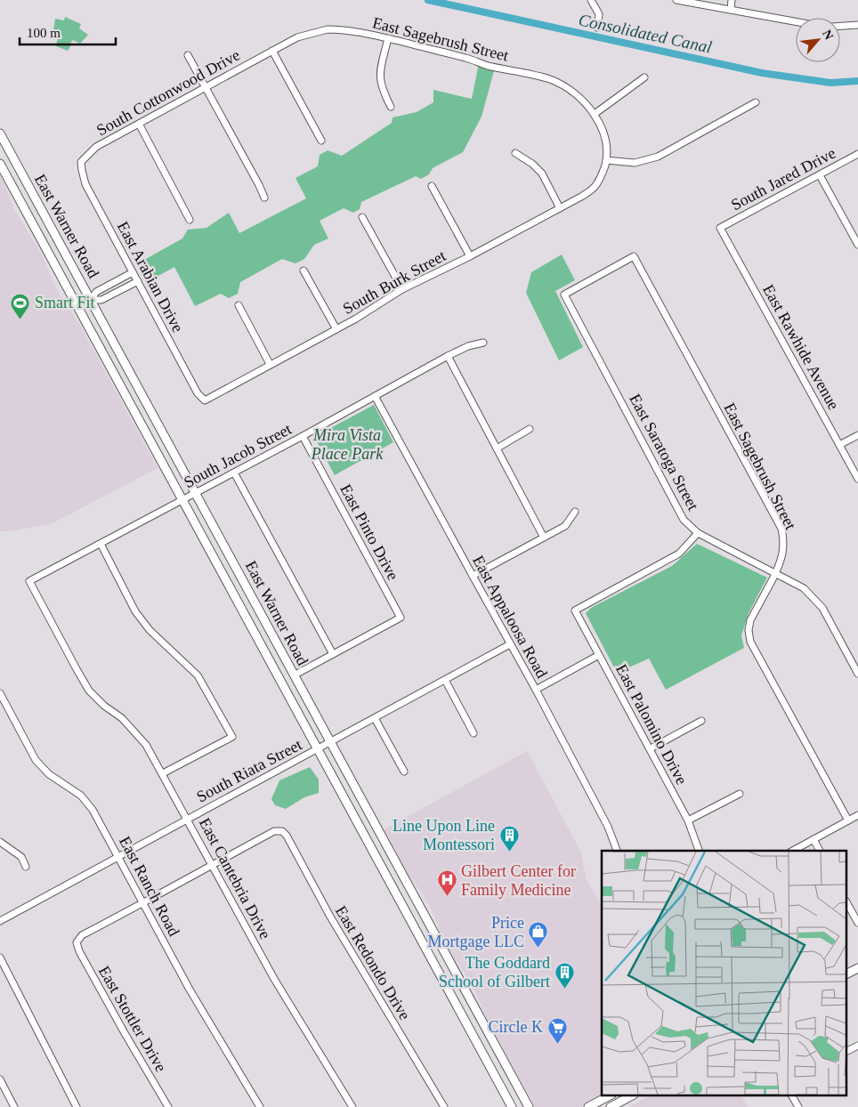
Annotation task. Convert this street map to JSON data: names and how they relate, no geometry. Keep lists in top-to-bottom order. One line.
{"streets":{"main road":["East Warner Road"],"street":["East Sagebrush Street","South Cottonwood Drive","South Jared Drive","East Arabian Drive","South Burk Street","East Rawhide Avenue","East Saratoga Street","South Jacob Street","East Pinto Drive","East Appaloosa Road","East Palomino Drive","South Riata Street","East Cantebria Drive","East Ranch Road","East Redondo Drive","East Stottler Drive"]},"crossings":[["East Sagebrush Street","South Cottonwood Drive"],["East Sagebrush Street","South Burk Street"],["East Sagebrush Street","East Saratoga Street"],["South Cottonwood Drive","East Arabian Drive"],["South Jared Drive","East Rawhide Avenue"],["East Warner Road","South Jacob Street"],["East Warner Road","South Riata Street"],["East Arabian Drive","South Burk Street"],["East Saratoga Street","East Palomino Drive"],["South Jacob Street","East Pinto Drive"],["South Jacob Street","East Appaloosa Road"],["South Jacob Street","East Cantebria Drive"],["East Appaloosa Road","South Riata Street"],["South Riata Street","East Cantebria Drive"],["South Riata Street","East Ranch Road"],["East Cantebria Drive","East Redondo Drive"],["East Ranch Road","East Stottler Drive"]],"water":["Consolidated Canal"],"parks":["Mira Vista Place Park"],"places":{"sports":["Smart Fit"],"building":["Line Upon Line Montessori","The Goddard School of Gilbert"],"hospital":["Gilbert Center for Family Medicine"],"shop":["Price Mortgage LLC"],"supermarket":["Circle K"]},"scale_bar":"100 m","north":"top right"}
